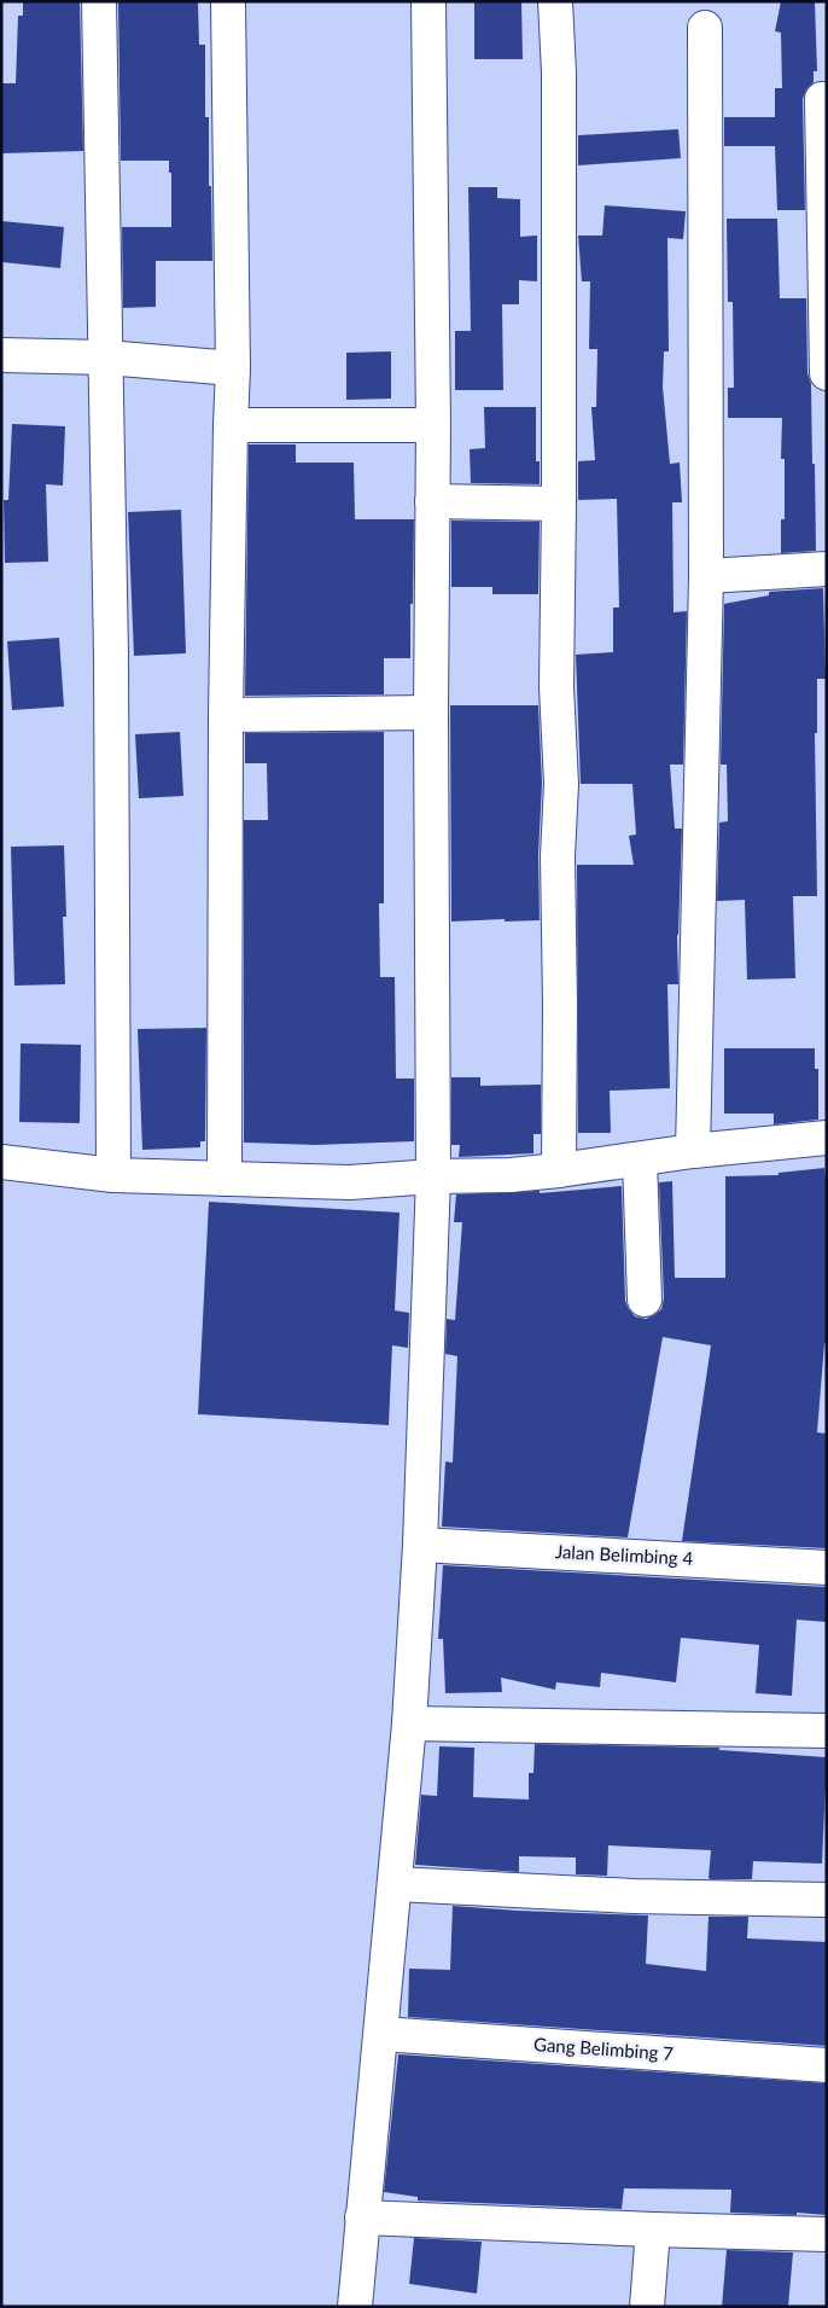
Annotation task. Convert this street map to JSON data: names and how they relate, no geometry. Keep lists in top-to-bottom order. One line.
{"streets":{"street":["Jalan Belimbing 4","Gang Belimbing 7"]}}
